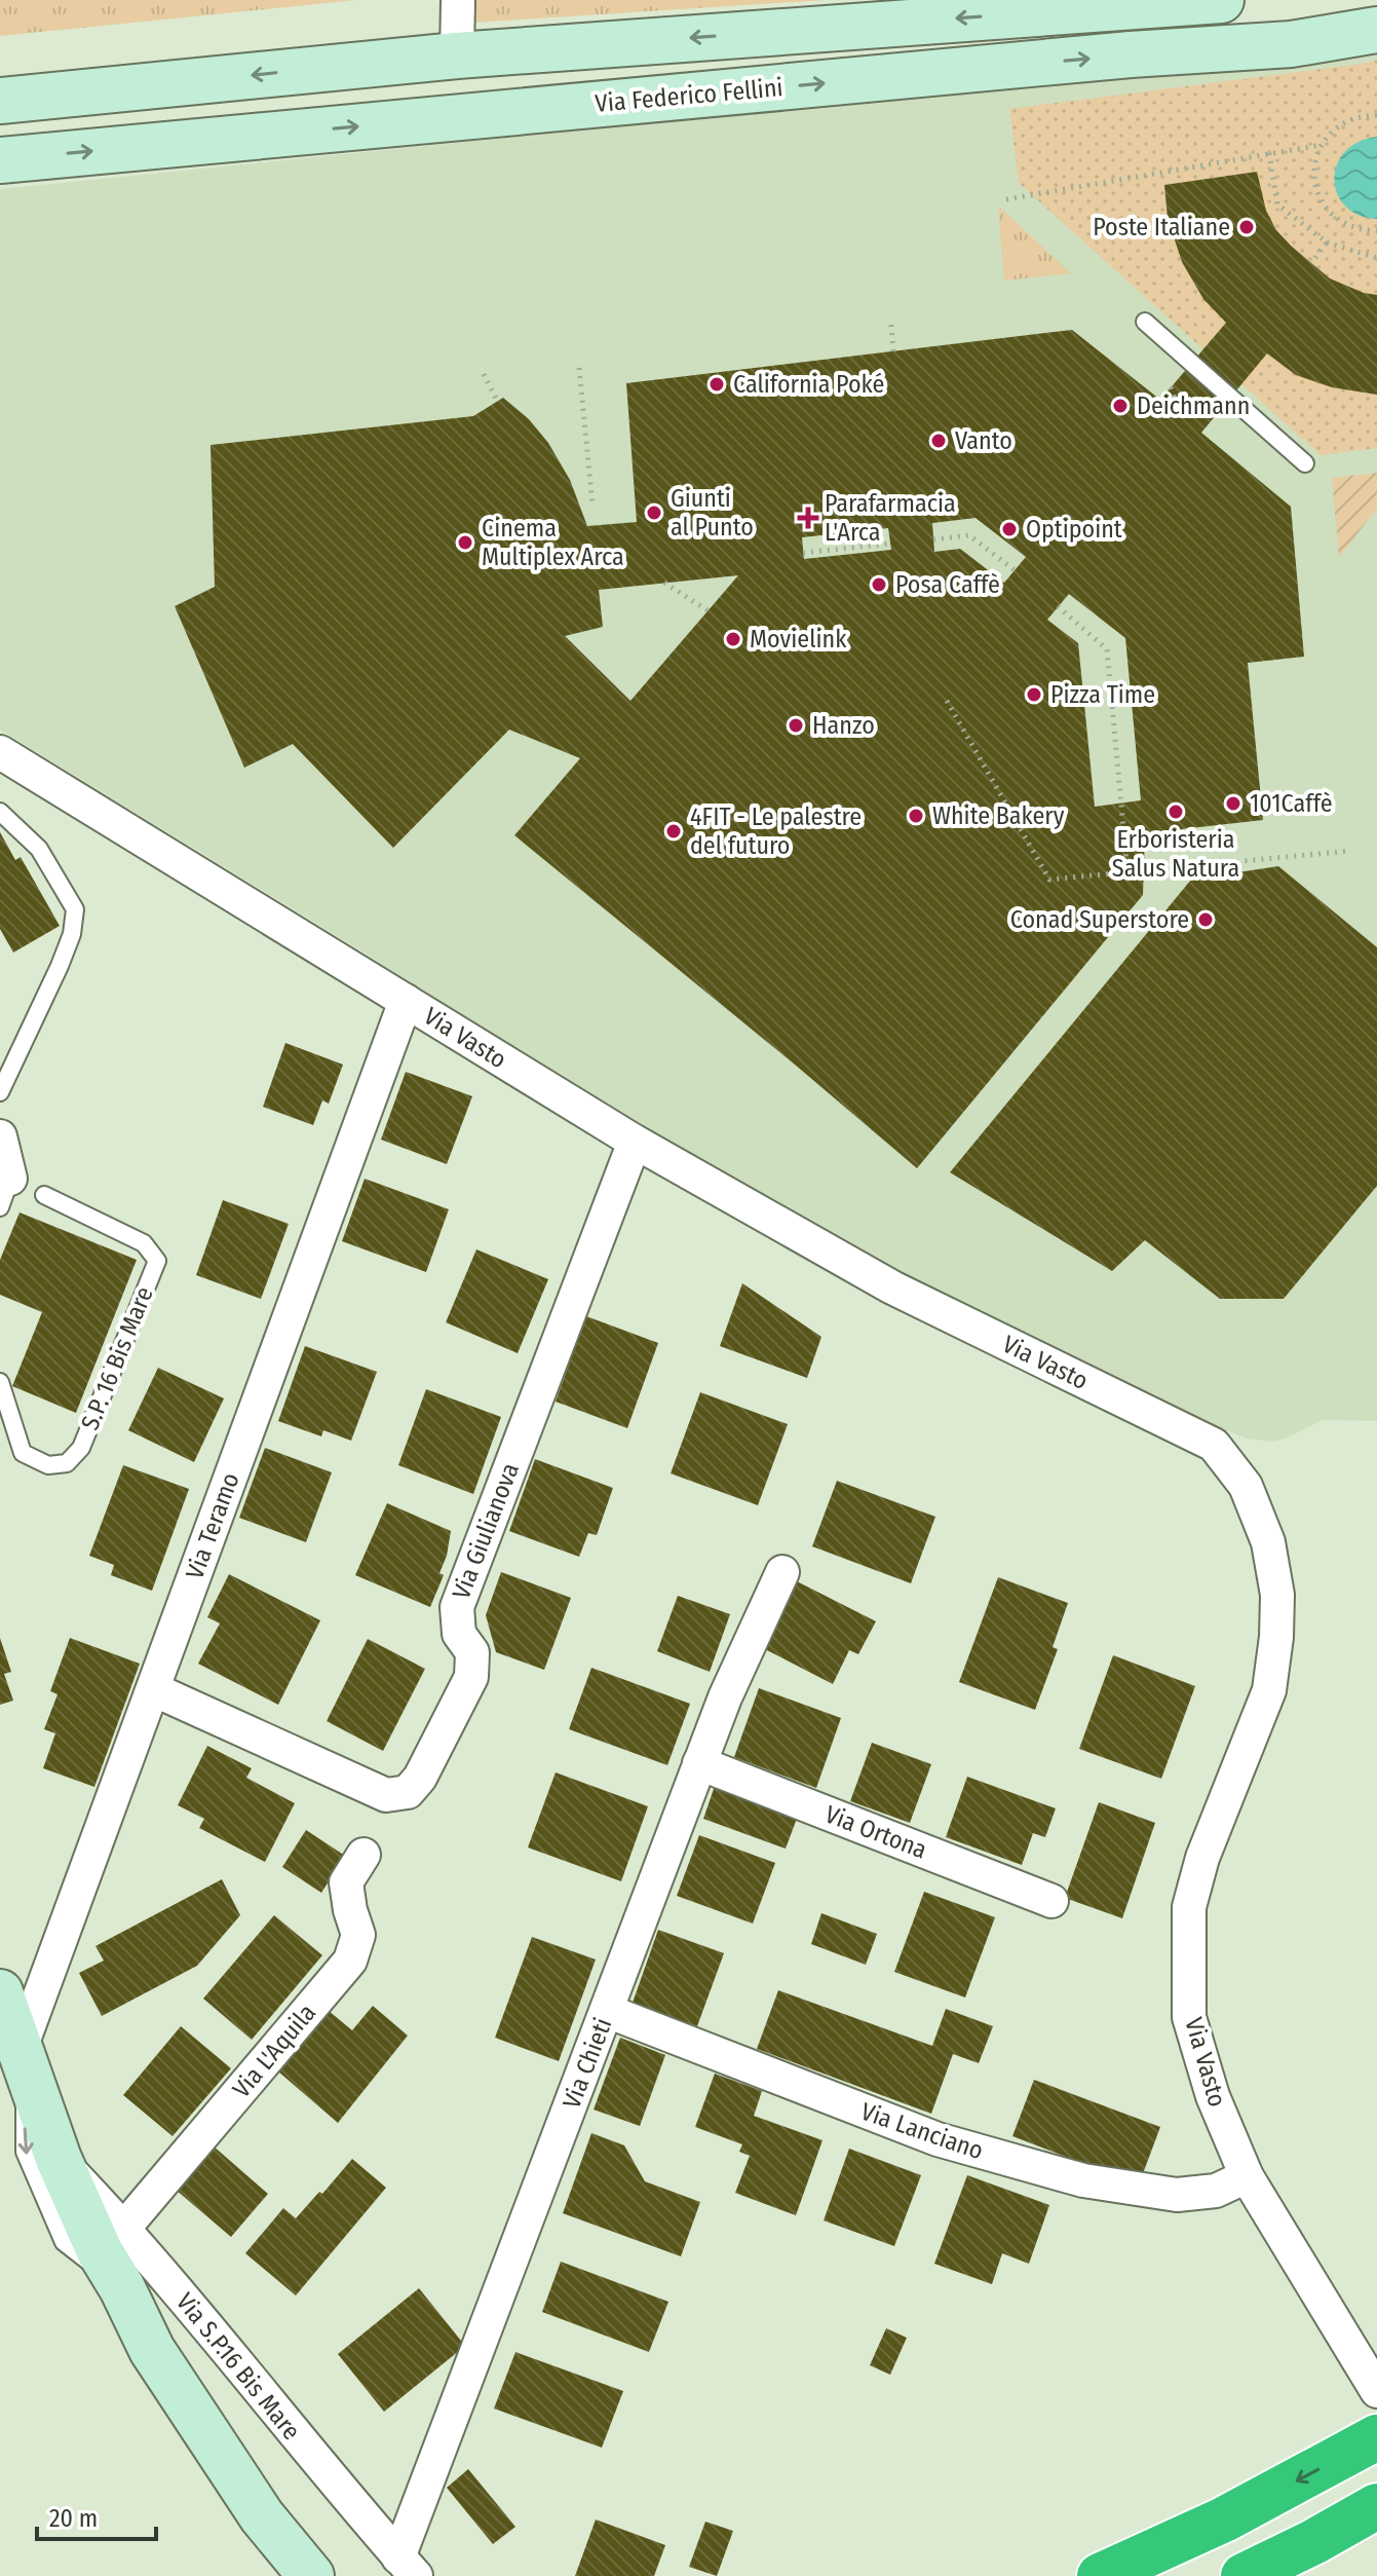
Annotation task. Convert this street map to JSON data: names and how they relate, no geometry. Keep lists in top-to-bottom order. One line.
{"streets":{"street":["Via Federico Fellini","Via Vasto","Via Teramo","Via Giulianova","Via Ortona","Via L'Aquila","Via Chieti","Via Lanciano","Via S.P.16 Bis Mare"],"lane":["S.P. 16 Bis Mare"]},"crossings":[["Via Vasto","Via Teramo"],["Via Vasto","Via Giulianova"],["Via Vasto","Via Lanciano"],["Via Teramo","Via Giulianova"],["Via Ortona","Via Chieti"],["Via L'Aquila","Via S.P.16 Bis Mare"],["Via Chieti","Via Lanciano"],["Via Chieti","Via S.P.16 Bis Mare"]],"places":{"other":["Poste Italiane","California Poké","Deichmann","Vanto","Giunti al Punto","Optipoint","Cinema Multiplex Arca","Posa Caffè","Movielink","Pizza Time","Hanzo","101Caffè","Erboristeria Salus Natura","White Bakery","4FIT - Le palestre del futuro","Conad Superstore"],"health":["Parafarmacia L'Arca"]},"scale_bar":"20 m"}
